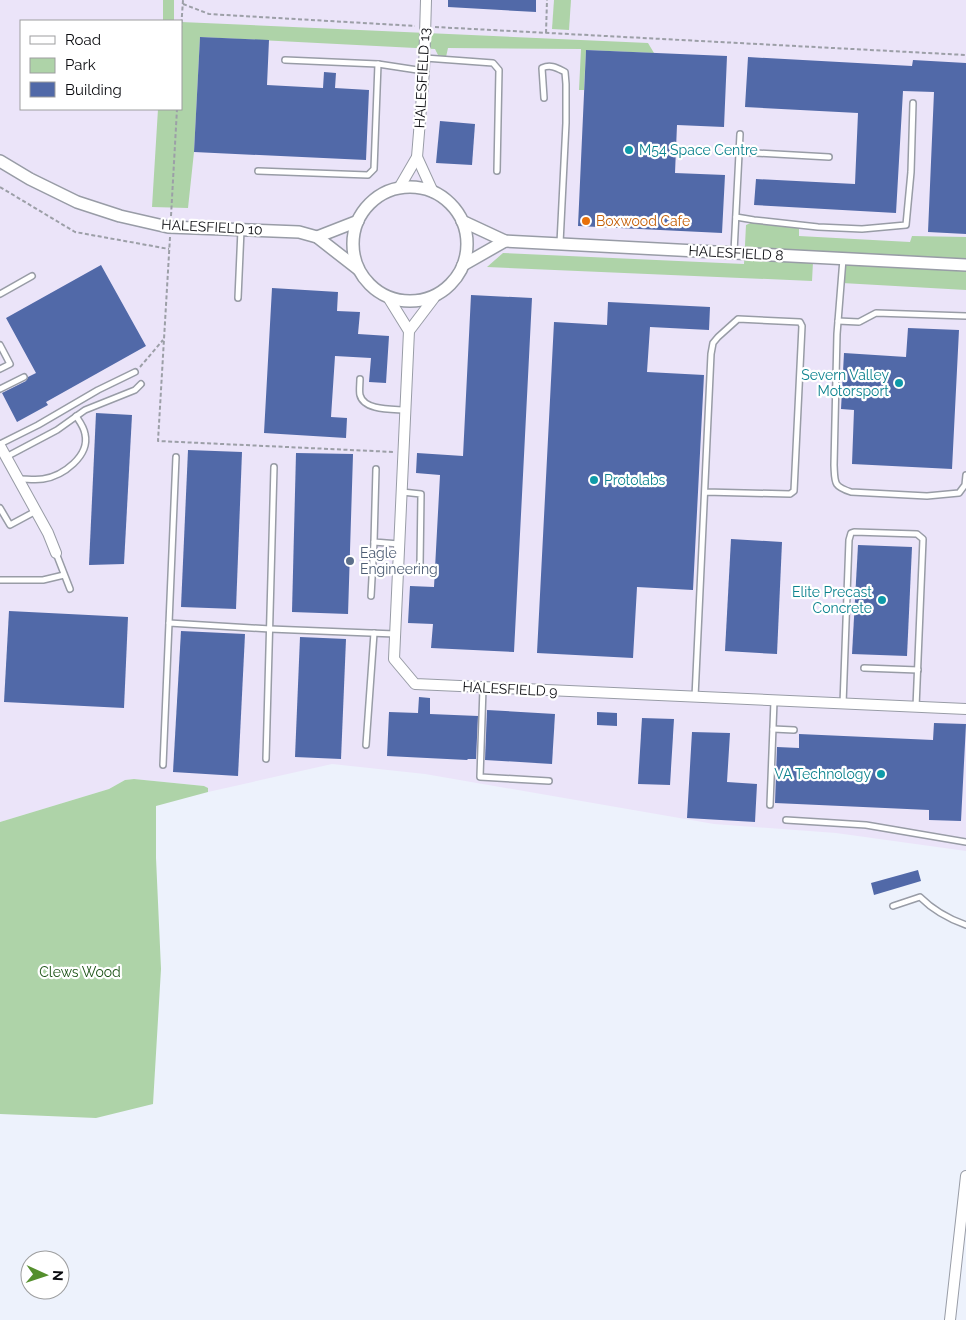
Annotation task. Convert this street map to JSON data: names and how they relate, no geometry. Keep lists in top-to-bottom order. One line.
{"streets":{"street":["HALESFIELD 13","HALESFIELD 10","HALESFIELD 8","HALESFIELD 9"]},"crossings":[["HALESFIELD 10","HALESFIELD 8"]],"parks":["Clews Wood"],"places":["M54 Space Centre","Boxwood Cafe","Severn Valley Motorsport","Protolabs","Eagle Engineering","Elite Precast Concrete","VA Technology"],"legend":["Road","Park","Building"],"north":"right"}
